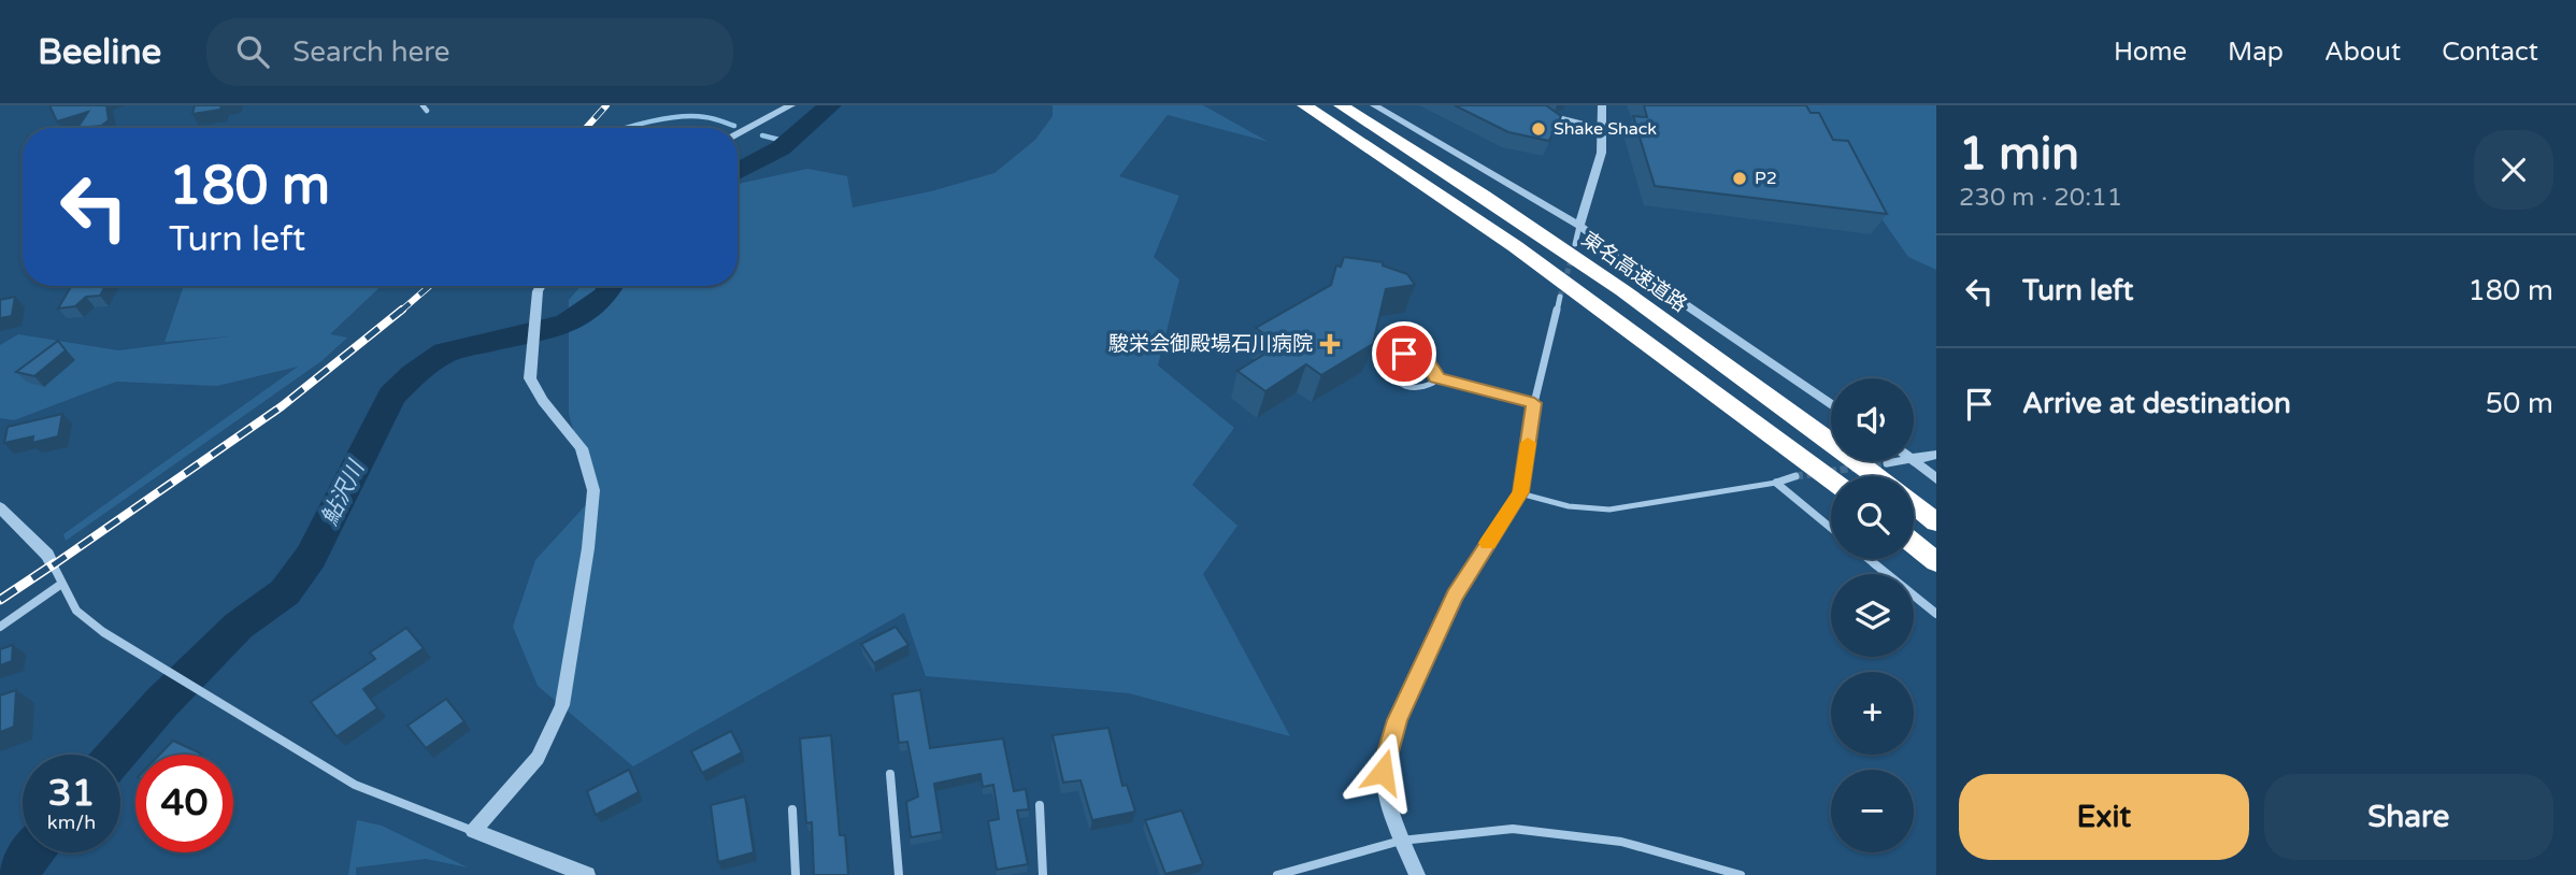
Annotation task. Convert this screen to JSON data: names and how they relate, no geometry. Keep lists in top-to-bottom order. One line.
{"streets":{"highway":["東名高速道路"]},"water":["鮎沢川"],"places":{"other":["Shake Shack","P2"],"health":["駿栄会御殿場石川病院"]},"page":{"header":"Beeline","search":"Search here","nav":["Home","Map","About","Contact"],"heading":["1 min","230 m · 20:11"],"turn":["180 m","Turn left"],"list":[{"name":"Turn left","value":"180 m"},{"name":"Arrive at destination","value":"50 m"}],"map_buttons":["+","−"],"speed":"31 km/h","limit":"40","buttons":["Exit","Share"]}}
